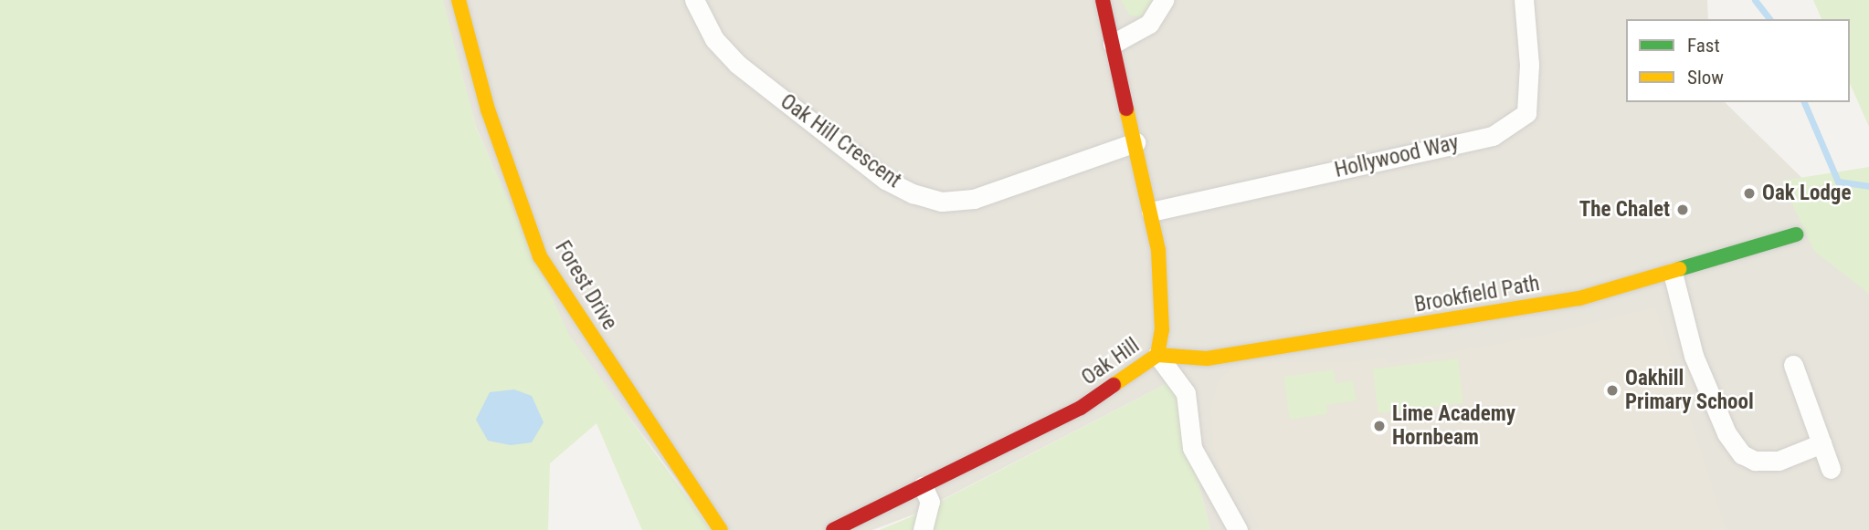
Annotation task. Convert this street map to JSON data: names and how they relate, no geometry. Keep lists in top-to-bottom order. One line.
{"streets":{"street":["Oak Hill Crescent","Hollywood Way","Forest Drive","Brookfield Path","Oak Hill"]},"crossings":[["Oak Hill Crescent","Oak Hill"],["Hollywood Way","Oak Hill"],["Brookfield Path","Oak Hill"]],"places":["Oak Lodge","The Chalet","Oakhill Primary School","Lime Academy Hornbeam"],"legend":["Fast","Slow"]}
